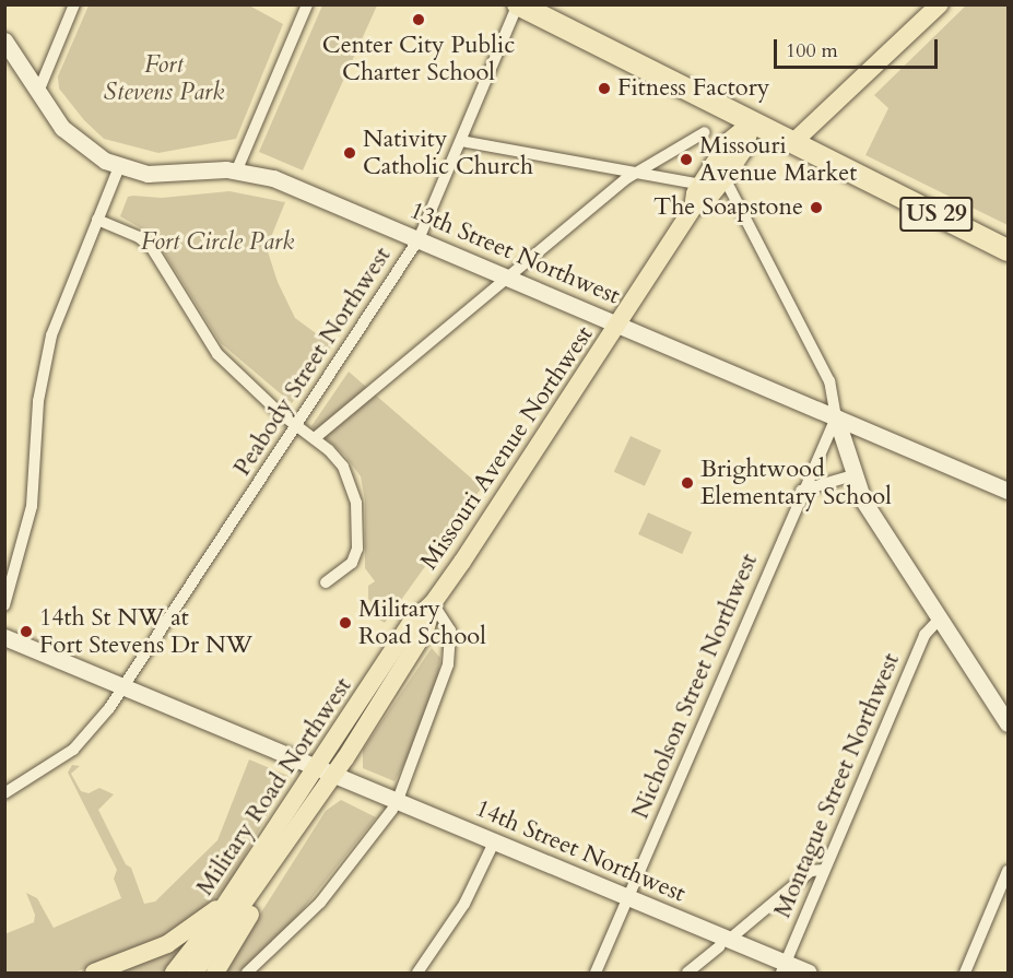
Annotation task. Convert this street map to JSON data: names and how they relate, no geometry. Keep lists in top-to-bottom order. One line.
{"streets":{"highway":["US 29"],"main road":["Missouri Avenue Northwest","Military Road Northwest"],"street":["13th Street Northwest","Peabody Street Northwest","Nicholson Street Northwest","Montague Street Northwest","14th Street Northwest"]},"crossings":[["US 29","Peabody Street Northwest"],["US 29","Missouri Avenue Northwest"],["13th Street Northwest","Peabody Street Northwest"],["13th Street Northwest","Missouri Avenue Northwest"],["13th Street Northwest","Nicholson Street Northwest"],["Peabody Street Northwest","14th Street Northwest"],["Missouri Avenue Northwest","Military Road Northwest"],["Missouri Avenue Northwest","14th Street Northwest"],["Nicholson Street Northwest","14th Street Northwest"],["Montague Street Northwest","14th Street Northwest"],["Military Road Northwest","14th Street Northwest"]],"parks":["Fort Stevens Park","Fort Circle Park"],"places":["Center City Public Charter School","Fitness Factory","Nativity Catholic Church","Missouri Avenue Market","The Soapstone","Brightwood Elementary School","Military Road School","14th St NW at Fort Stevens Dr NW"],"scale_bar":"100 m"}
